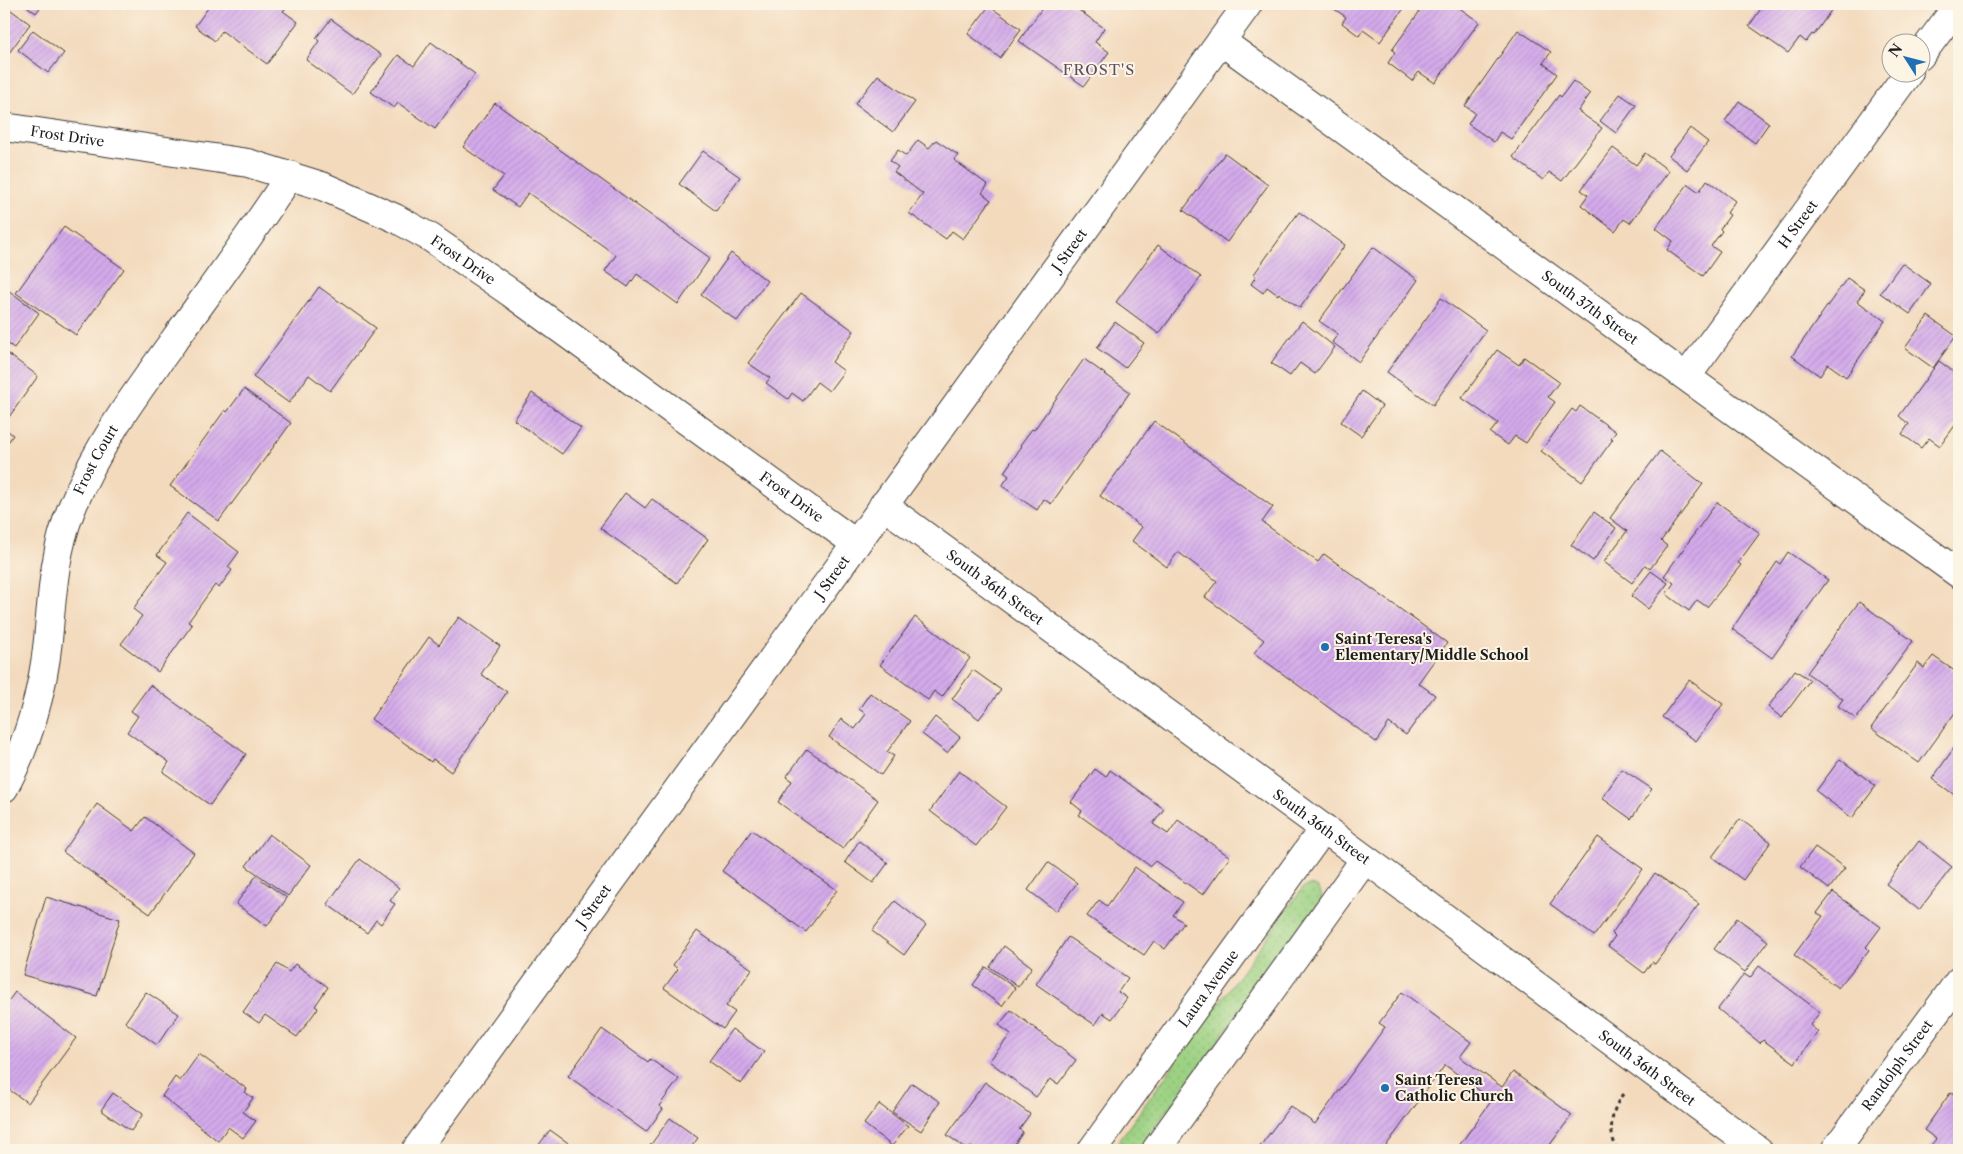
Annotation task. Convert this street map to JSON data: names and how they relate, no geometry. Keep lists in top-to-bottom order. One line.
{"streets":{"street":["Frost Drive","H Street","J Street","South 37th Street","Frost Court","South 36th Street","Laura Avenue","Randolph Street"]},"crossings":[["Frost Drive","J Street"],["Frost Drive","Frost Court"],["H Street","South 37th Street"],["J Street","South 37th Street"],["J Street","South 36th Street"],["South 36th Street","Laura Avenue"]],"districts":["FROST'S"],"places":["Saint Teresa's Elementary/Middle School","Saint Teresa Catholic Church"],"north":"top left"}
